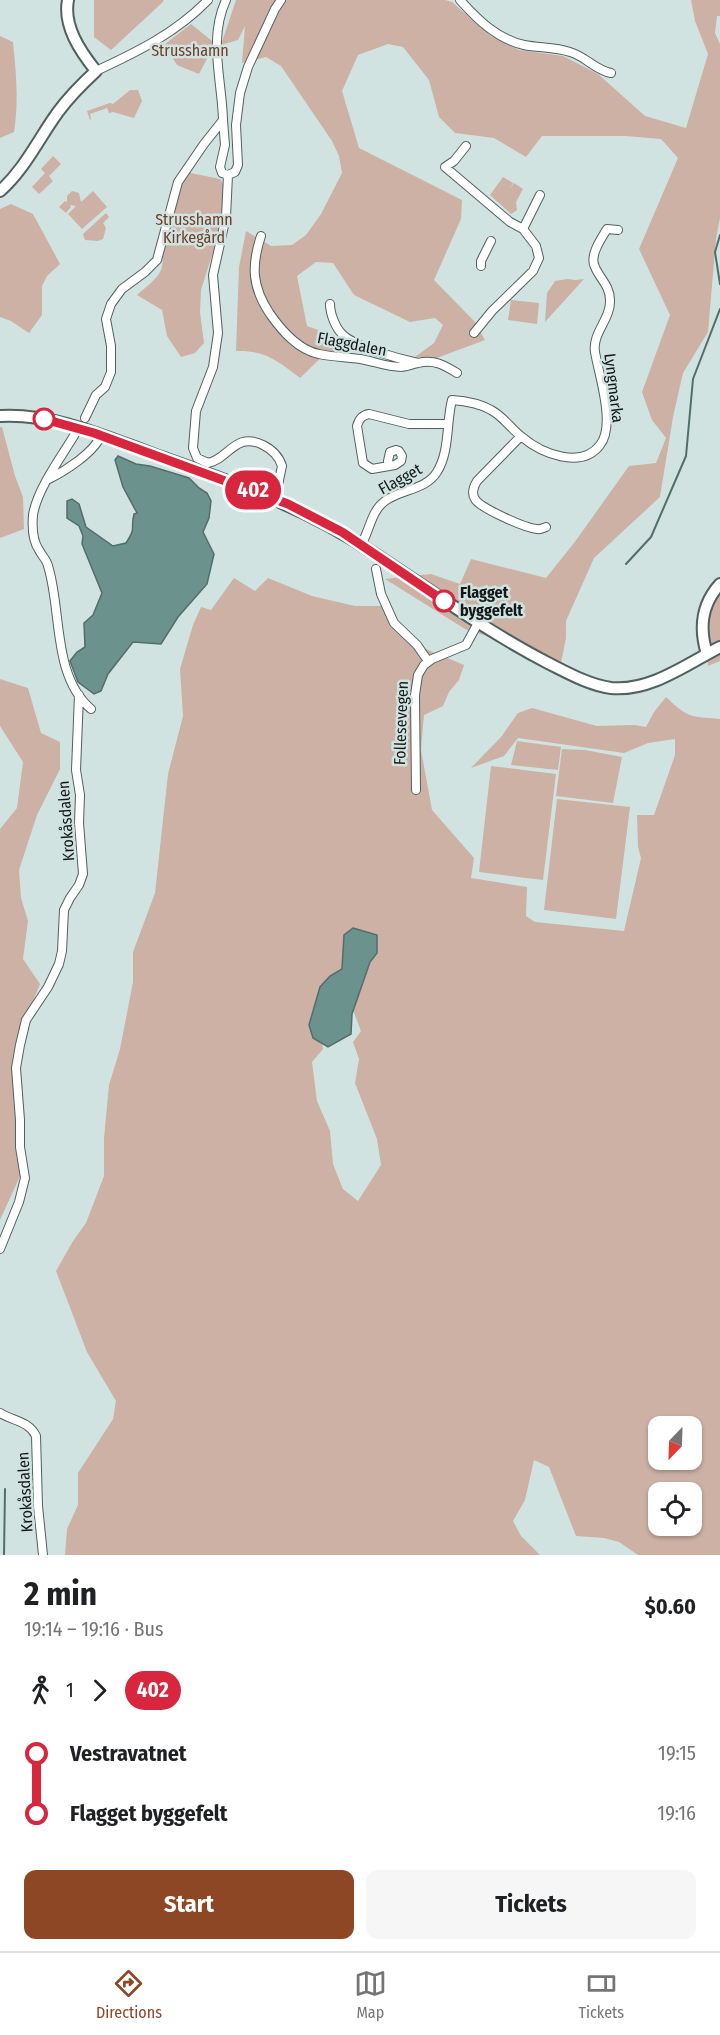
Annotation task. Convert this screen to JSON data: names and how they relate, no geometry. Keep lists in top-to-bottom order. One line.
{"streets":{"street":["Flaggdalen","Lyngmarka","Flagget","Follesevegen","Krokåsdalen"]},"crossings":[["Lyngmarka","Flagget"]],"parks":["Strusshamn","Strusshamn Kirkegård"],"places":["Flagget byggefelt"],"lines":["bus line 402"],"north":"bottom left","page":{"on_map":"402","heading":["2 min","19:14 – 19:16 · Bus","$0.60"],"legs":["1","402"],"list":[{"name":"Vestravatnet","value":"19:15"},{"name":"Flagget byggefelt","value":"19:16"}],"buttons":["Start","Tickets"],"tabs":["Directions","Map","Tickets"]}}
